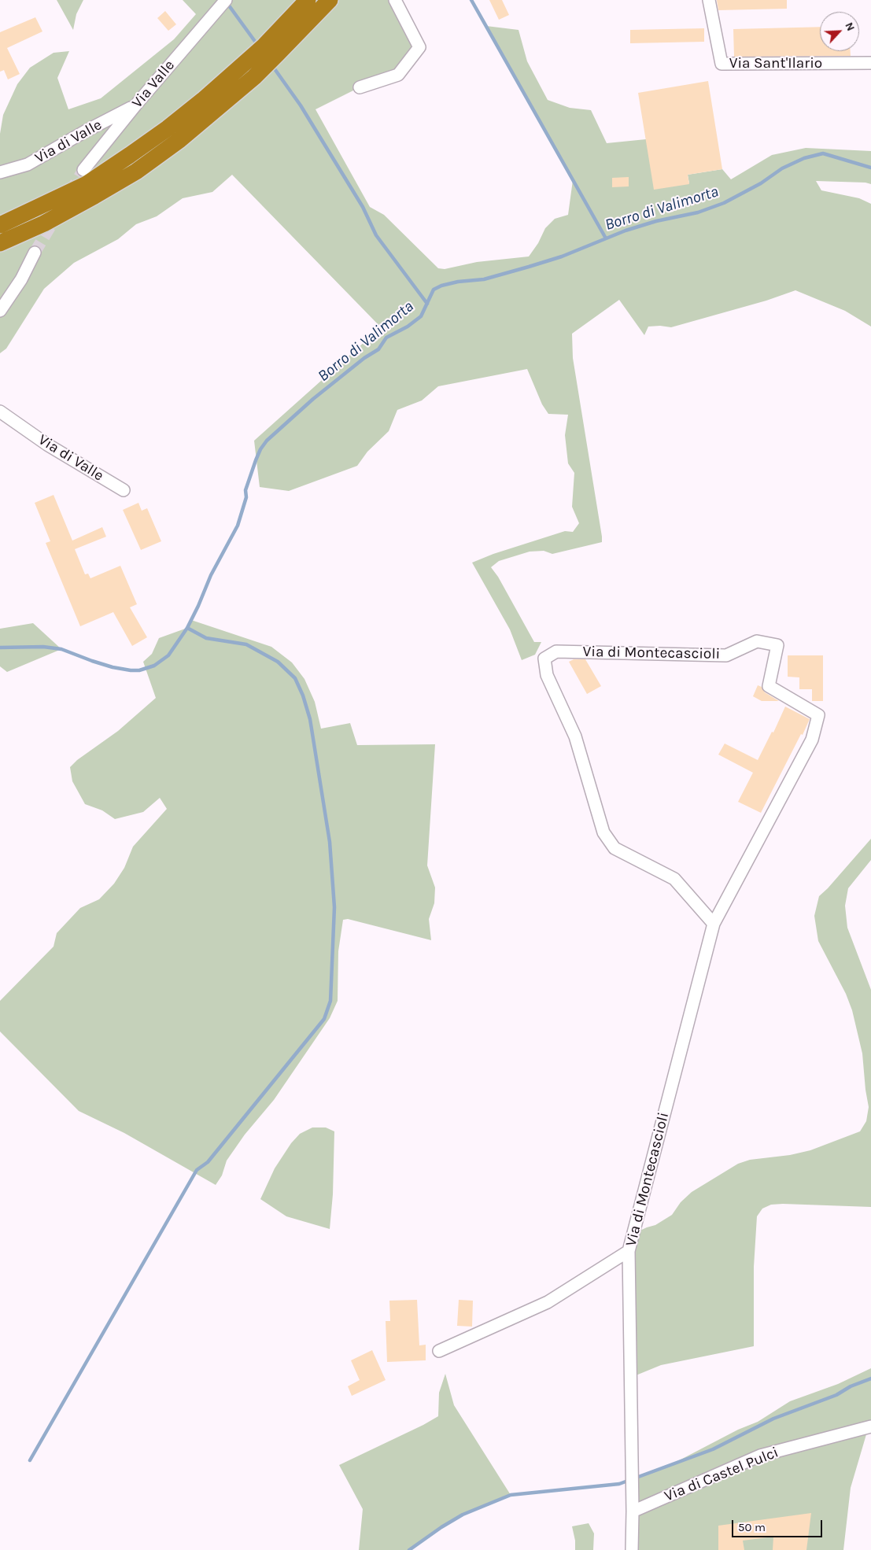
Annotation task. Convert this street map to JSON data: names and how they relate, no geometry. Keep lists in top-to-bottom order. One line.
{"streets":{"street":["Via Sant'Ilario","Via Valle","Via di Valle","Via di Montecascioli","Via di Castel Pulci"]},"crossings":[["Via Valle","Via di Valle"],["Via di Montecascioli","Via di Castel Pulci"]],"water":["Borro di Valimorta"],"scale_bar":"50 m","north":"top right"}
